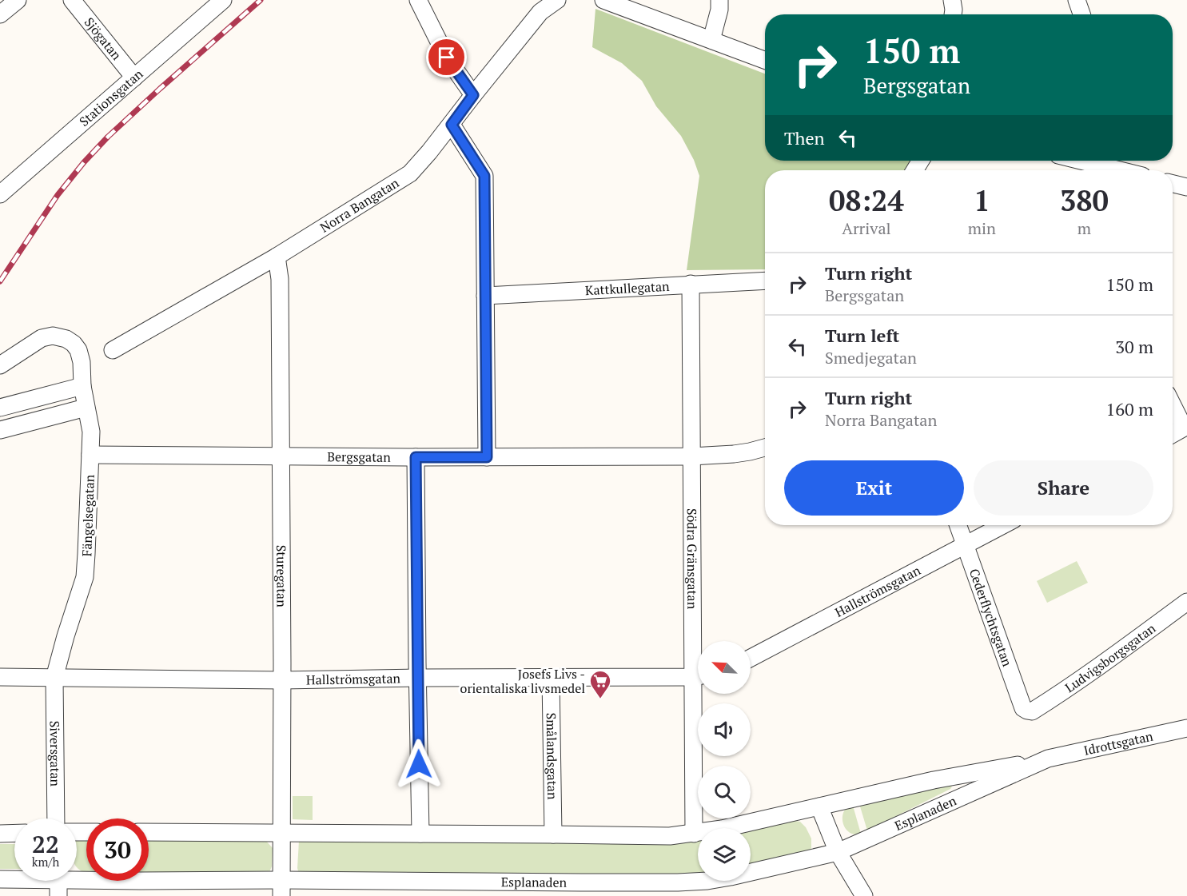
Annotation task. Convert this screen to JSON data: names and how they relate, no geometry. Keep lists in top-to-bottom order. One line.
{"streets":{"street":["Sjögatan","Stationsgatan","Norra Bangatan","Kattkullegatan","Bergsgatan","Fängelsegatan","Södra Gränsgatan","Sturegatan","Hallströmsgatan","Cederflychtsgatan","Ludvigsborgsgatan","Idrottsgatan","Siversgatan","Smålandsgatan","Esplanaden"]},"crossings":[["Sjögatan","Stationsgatan"],["Norra Bangatan","Sturegatan"],["Kattkullegatan","Södra Gränsgatan"],["Bergsgatan","Fängelsegatan"],["Bergsgatan","Södra Gränsgatan"],["Bergsgatan","Sturegatan"],["Fängelsegatan","Hallströmsgatan"],["Fängelsegatan","Siversgatan"],["Södra Gränsgatan","Esplanaden"],["Sturegatan","Hallströmsgatan"],["Sturegatan","Esplanaden"],["Hallströmsgatan","Cederflychtsgatan"],["Hallströmsgatan","Siversgatan"],["Hallströmsgatan","Smålandsgatan"],["Cederflychtsgatan","Ludvigsborgsgatan"],["Idrottsgatan","Esplanaden"],["Smålandsgatan","Esplanaden"]],"places":{"supermarket":["Josefs Livs - orientaliska livsmedel"]},"north":"top left","page":{"turn":["150 m","Bergsgatan"],"then":"Then","eta":["08:24","Arrival","1","min","380","m"],"list":[{"name":"Turn right","note":"Bergsgatan","value":"150 m"},{"name":"Turn left","note":"Smedjegatan","value":"30 m"},{"name":"Turn right","note":"Norra Bangatan","value":"160 m"}],"buttons":["Exit","Share"],"speed":"22 km/h","limit":"30"}}
